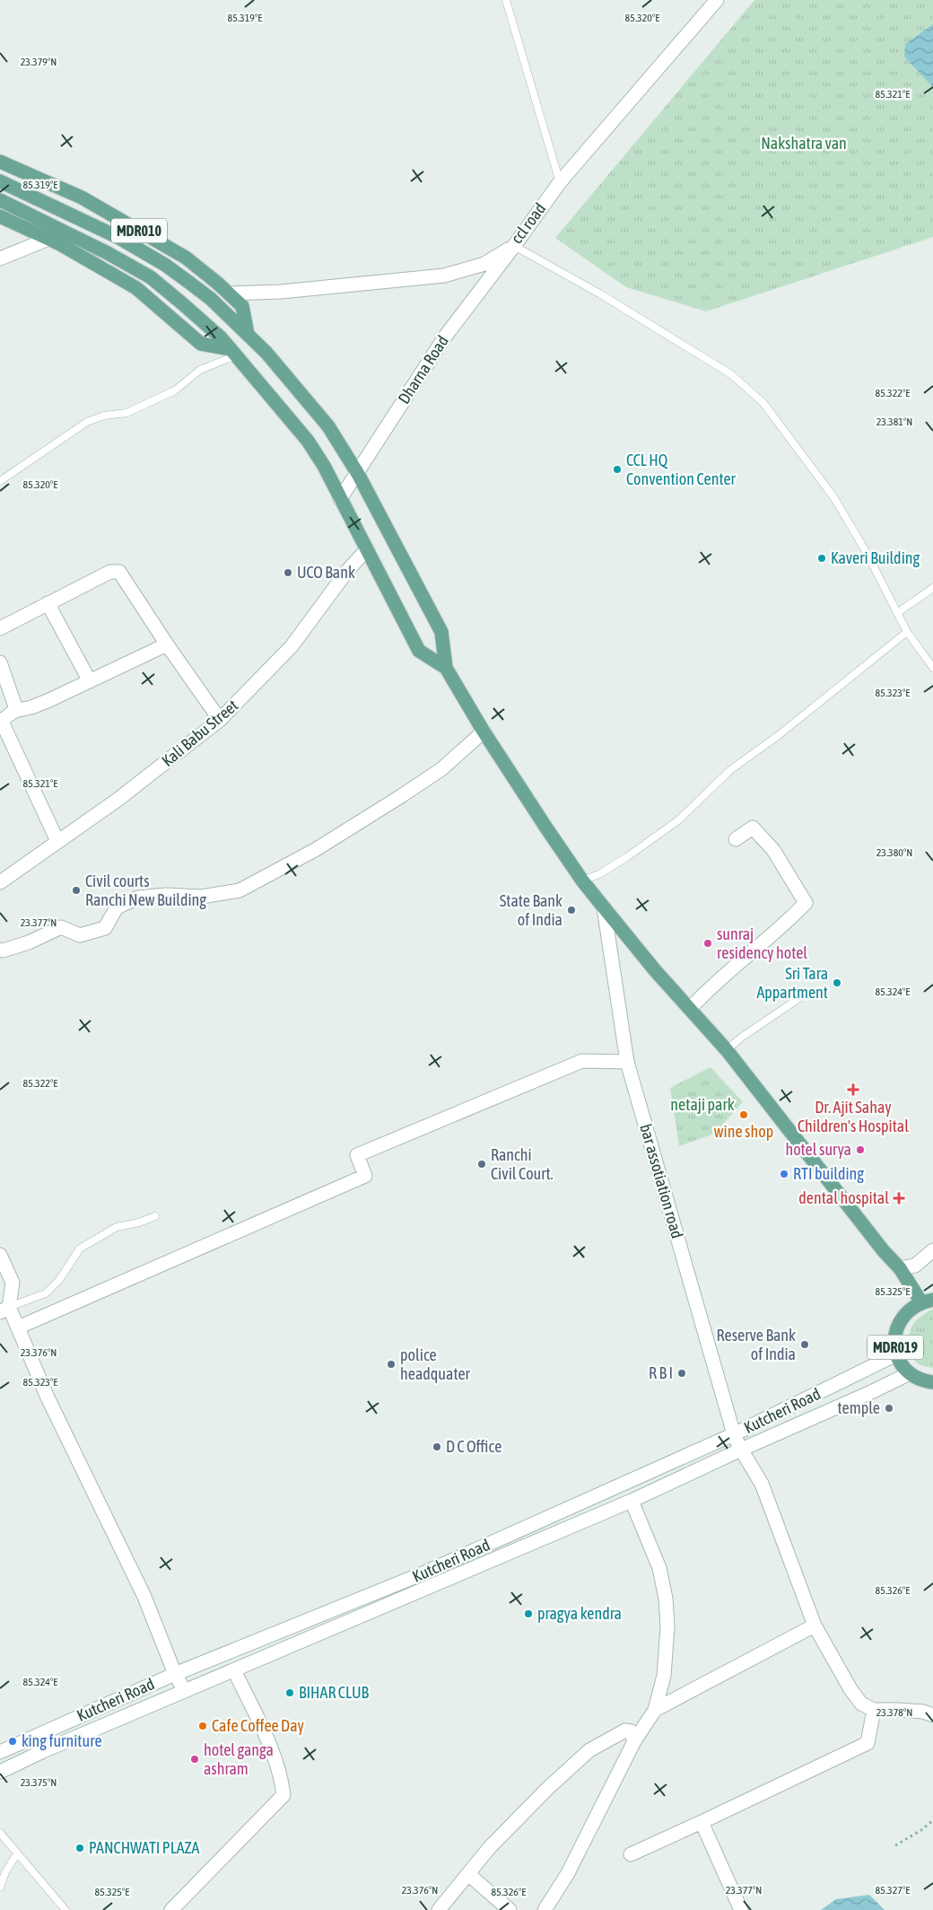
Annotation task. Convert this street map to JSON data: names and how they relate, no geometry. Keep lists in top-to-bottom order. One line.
{"streets":{"main road":["MDR010","MDR019"],"street":["ccl road","Dharna Road","Kali Babu Street","bar assotiation road","Kutcheri Road"]},"crossings":[["ccl road","MDR010"],["ccl road","Dharna Road"],["bar assotiation road","Kutcheri Road"],["MDR019","Kutcheri Road"]],"parks":["Nakshatra van","netaji park"],"places":{"other":["CCL HQ Convention Center","Kaveri Building","UCO Bank","Civil courts Ranchi New Building","State Bank of India","sunraj residency hotel","Sri Tara Appartment","wine shop","hotel surya","Ranchi Civil Court.","RTI building","Reserve Bank of India","police headquater","R B I","temple","D C Office","pragya kendra","BIHAR CLUB","Cafe Coffee Day","king furniture","hotel ganga ashram","PANCHWATI PLAZA"],"health":["Dr. Ajit Sahay Children's Hospital","dental hospital"]},"coordinates":["85.319°E","85.320°E","23.379°N","85.321°E","85.322°E","23.381°N","85.323°E","23.380°N","23.377°N","85.324°E","85.325°E","23.376°N","85.326°E","23.378°N","23.375°N","85.327°E"]}
